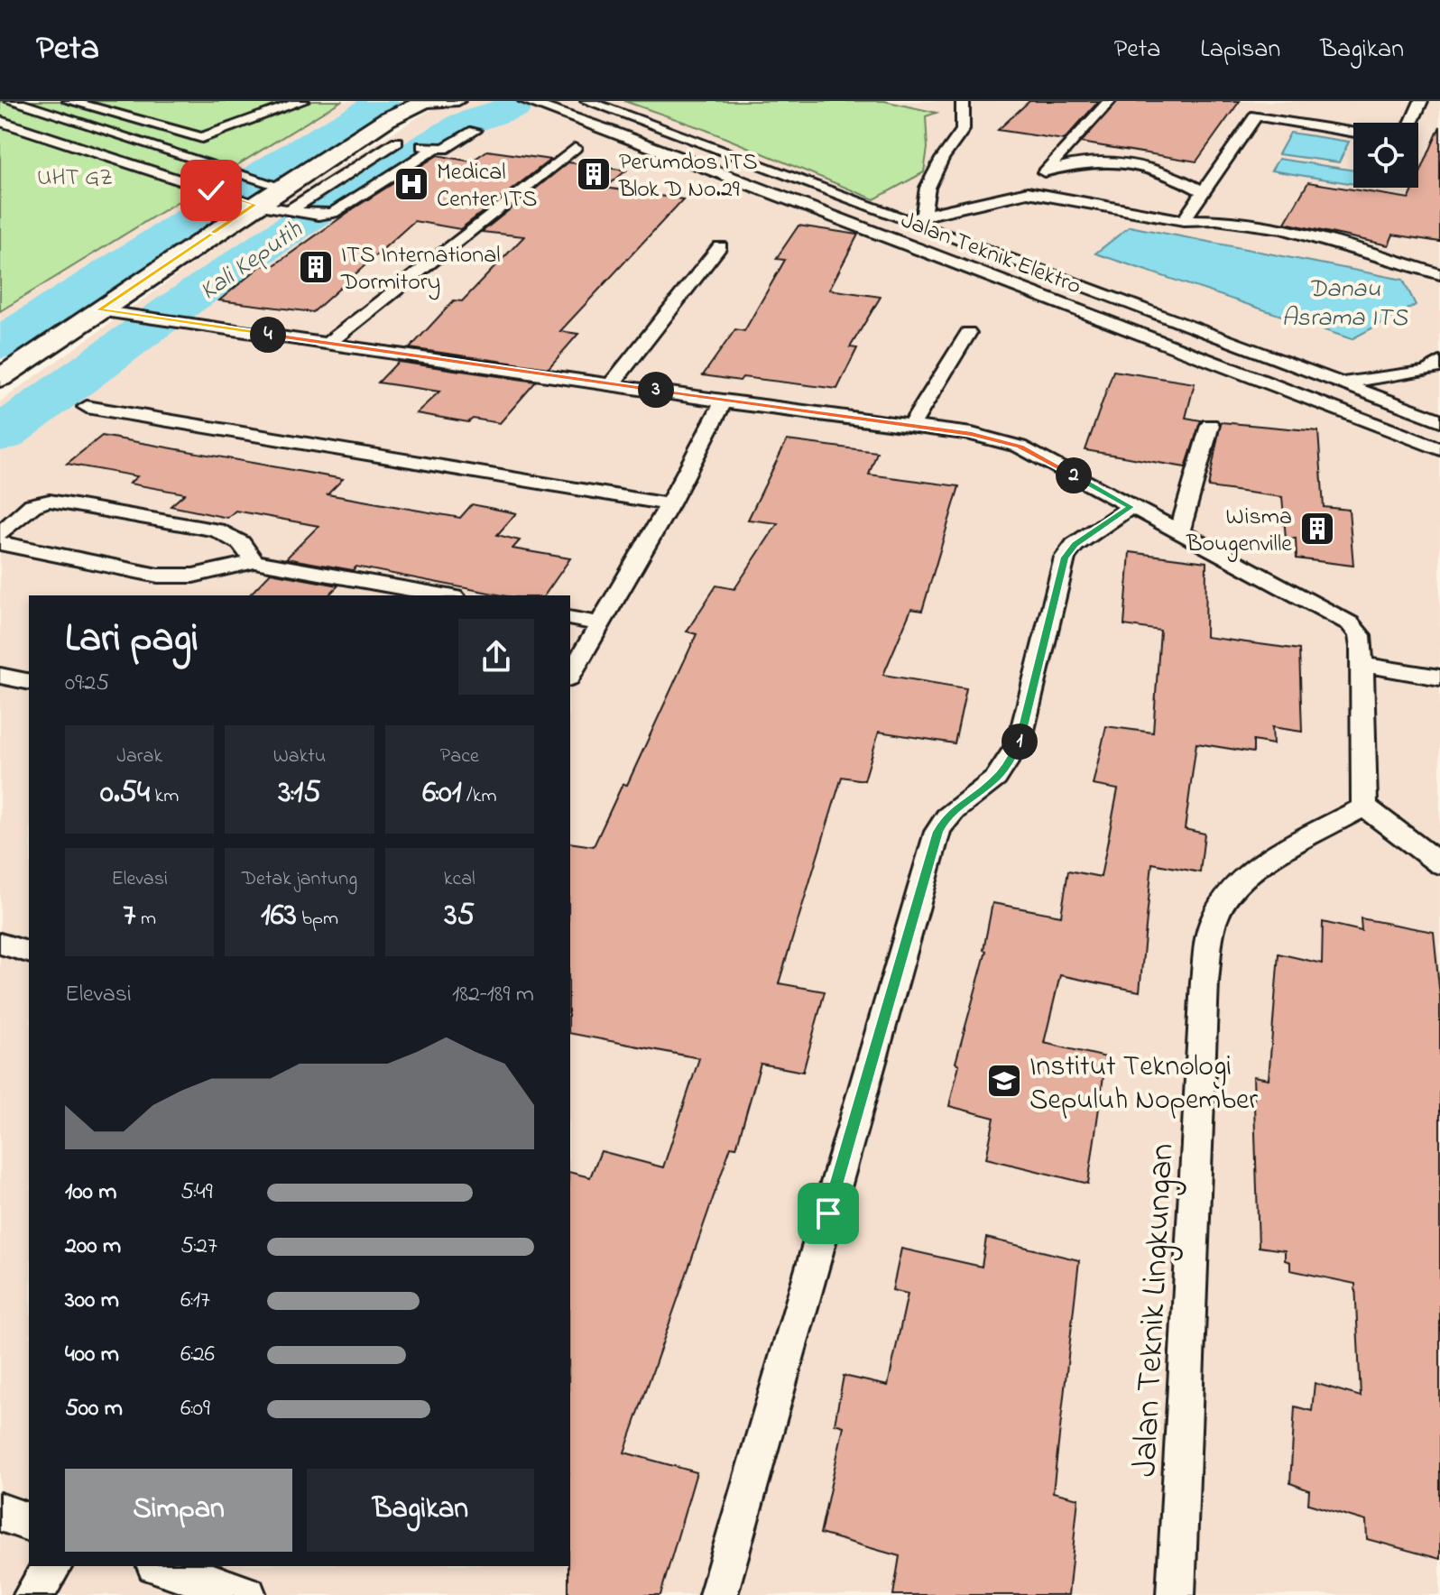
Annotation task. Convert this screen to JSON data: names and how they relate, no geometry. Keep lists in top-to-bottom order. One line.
{"streets":{"lane":["Jalan Teknik Elektro","Jalan Teknik Lingkungan"]},"water":["Kali Keputih","Danau Asrama ITS"],"parks":["UHT GZ"],"places":{"building":["Perumdos ITS Blok D No.29","ITS International Dormitory","Wisma Bougenville"],"hospital":["Medical Center ITS"],"school or university":["Institut Teknologi Sepuluh Nopember"]},"page":{"header":"Peta","nav":["Peta","Lapisan","Bagikan"],"pins":["4","3","2","1"],"heading":["Lari pagi","09:25"],"stats":[["Jarak","0.54 km"],["Waktu","3:15"],["Pace","6:01 /km"],["Elevasi","7 m"],["Detak jantung","163 bpm"],["kcal","35"]],"chart":["Elevasi","182–189 m"],"list":[{"name":"100 m","note":"5:49"},{"name":"200 m","note":"5:27"},{"name":"300 m","note":"6:17"},{"name":"400 m","note":"6:26"},{"name":"500 m","note":"6:09"}],"buttons":["Simpan","Bagikan"]}}
